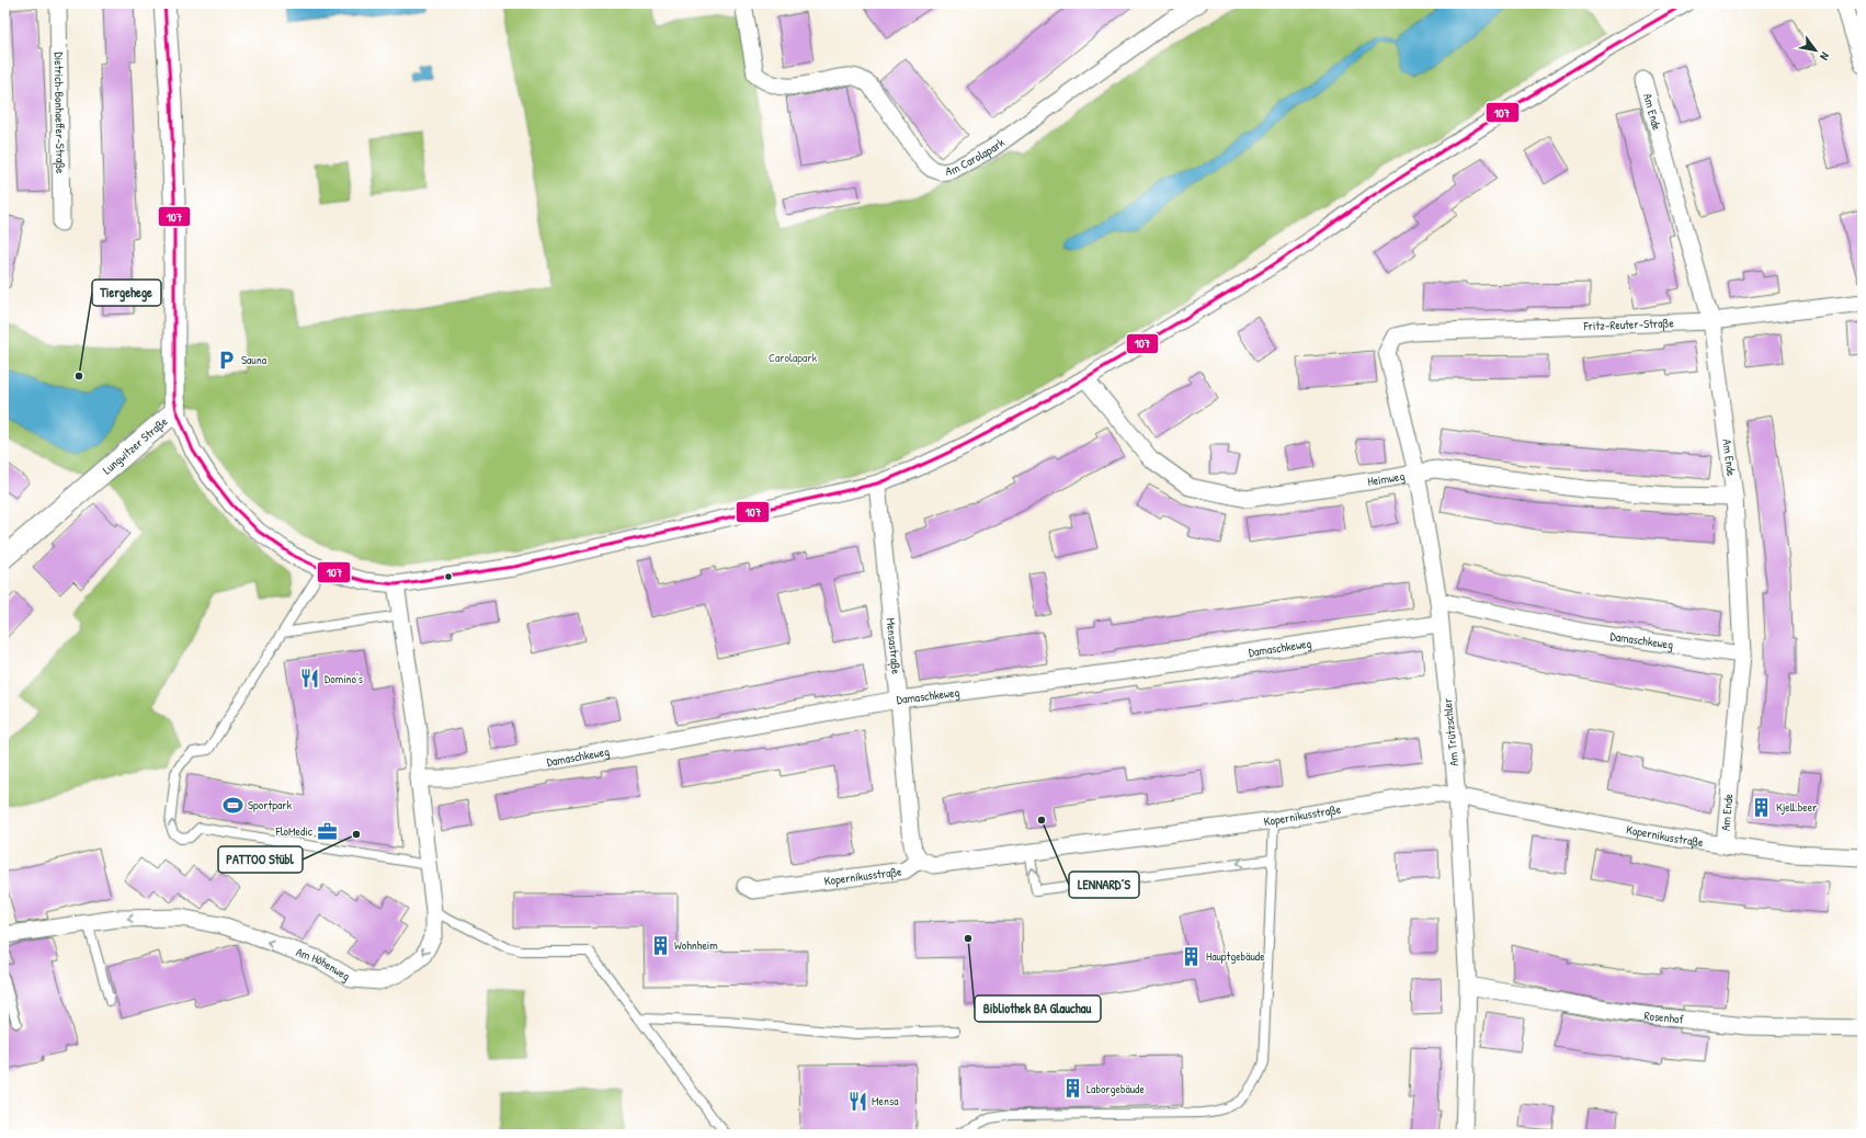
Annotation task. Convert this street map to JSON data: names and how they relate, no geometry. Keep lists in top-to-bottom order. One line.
{"streets":{"street":["Am Ende","Dietrich-Bonhoeffer-Straße","Am Carolapark","Fritz-Reuter-Straße","Lungwitzer Straße","Heimweg","Damaschkeweg","Mensastraße","Am Trützschler","Kopernikusstraße","Am Höhenweg","Rosenhof"]},"crossings":[["Am Ende","Fritz-Reuter-Straße"],["Am Ende","Heimweg"],["Am Ende","Damaschkeweg"],["Am Ende","Kopernikusstraße"],["Fritz-Reuter-Straße","Am Trützschler"],["Heimweg","Am Trützschler"],["Damaschkeweg","Mensastraße"],["Damaschkeweg","Am Trützschler"],["Damaschkeweg","Am Höhenweg"],["Mensastraße","Kopernikusstraße"],["Am Trützschler","Kopernikusstraße"],["Am Trützschler","Rosenhof"]],"one_way":["Am Höhenweg"],"parks":["Carolapark"],"places":{"parking":["Sauna"],"other":["Tiergehege","LENNARD´S","PATTOO Stübl","Bibliothek BA Glauchau"],"restaurant":["Domino's","Mensa"],"sports":["Sportpark"],"building":["Kjell.beer","Wohnheim","Hauptgebäude","Laborgebäude"],"office":["FloMedic"]},"lines":["transit line 107"],"north":"bottom right"}
